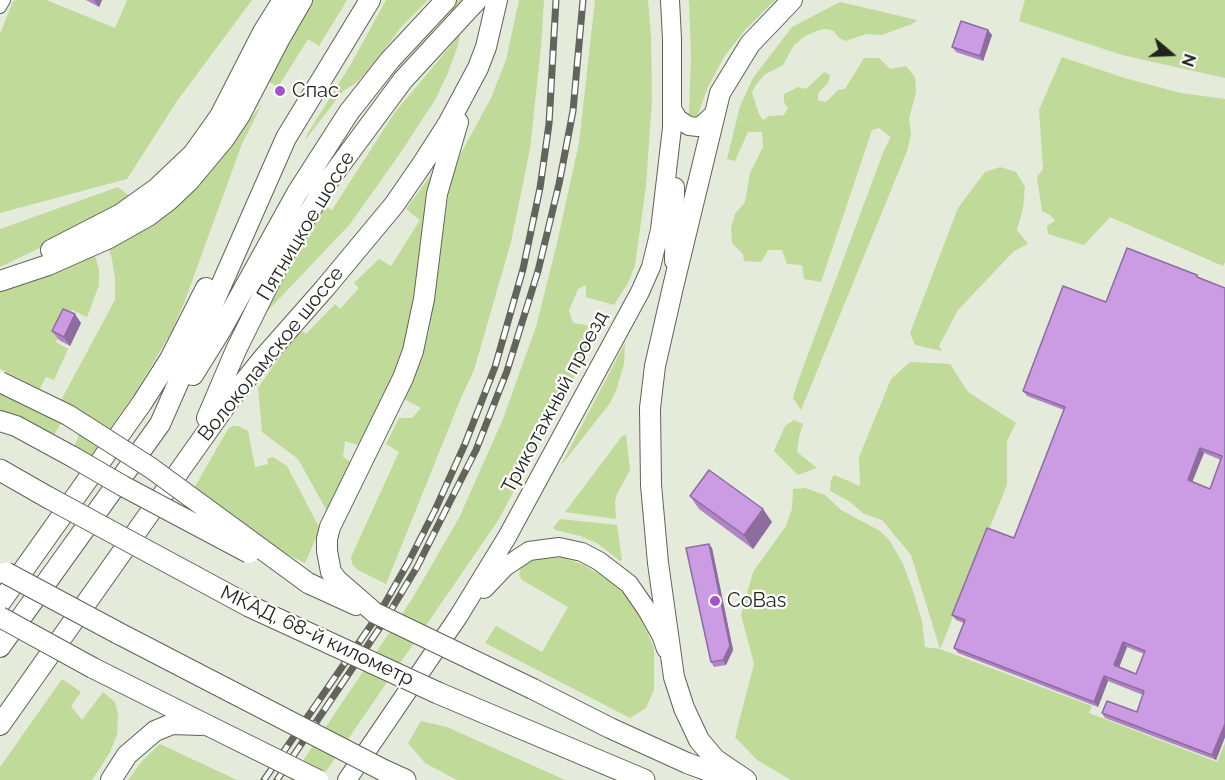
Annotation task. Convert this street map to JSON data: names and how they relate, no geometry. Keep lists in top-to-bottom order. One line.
{"streets":{"highway":["МКАД, 68-й километр"],"main road":["Пятницкое шоссе","Волоколамское шоссе","Трикотажный проезд"]},"crossings":[["Пятницкое шоссе","Волоколамское шоссе"]],"places":["Спас","CoBas"],"north":"right"}
